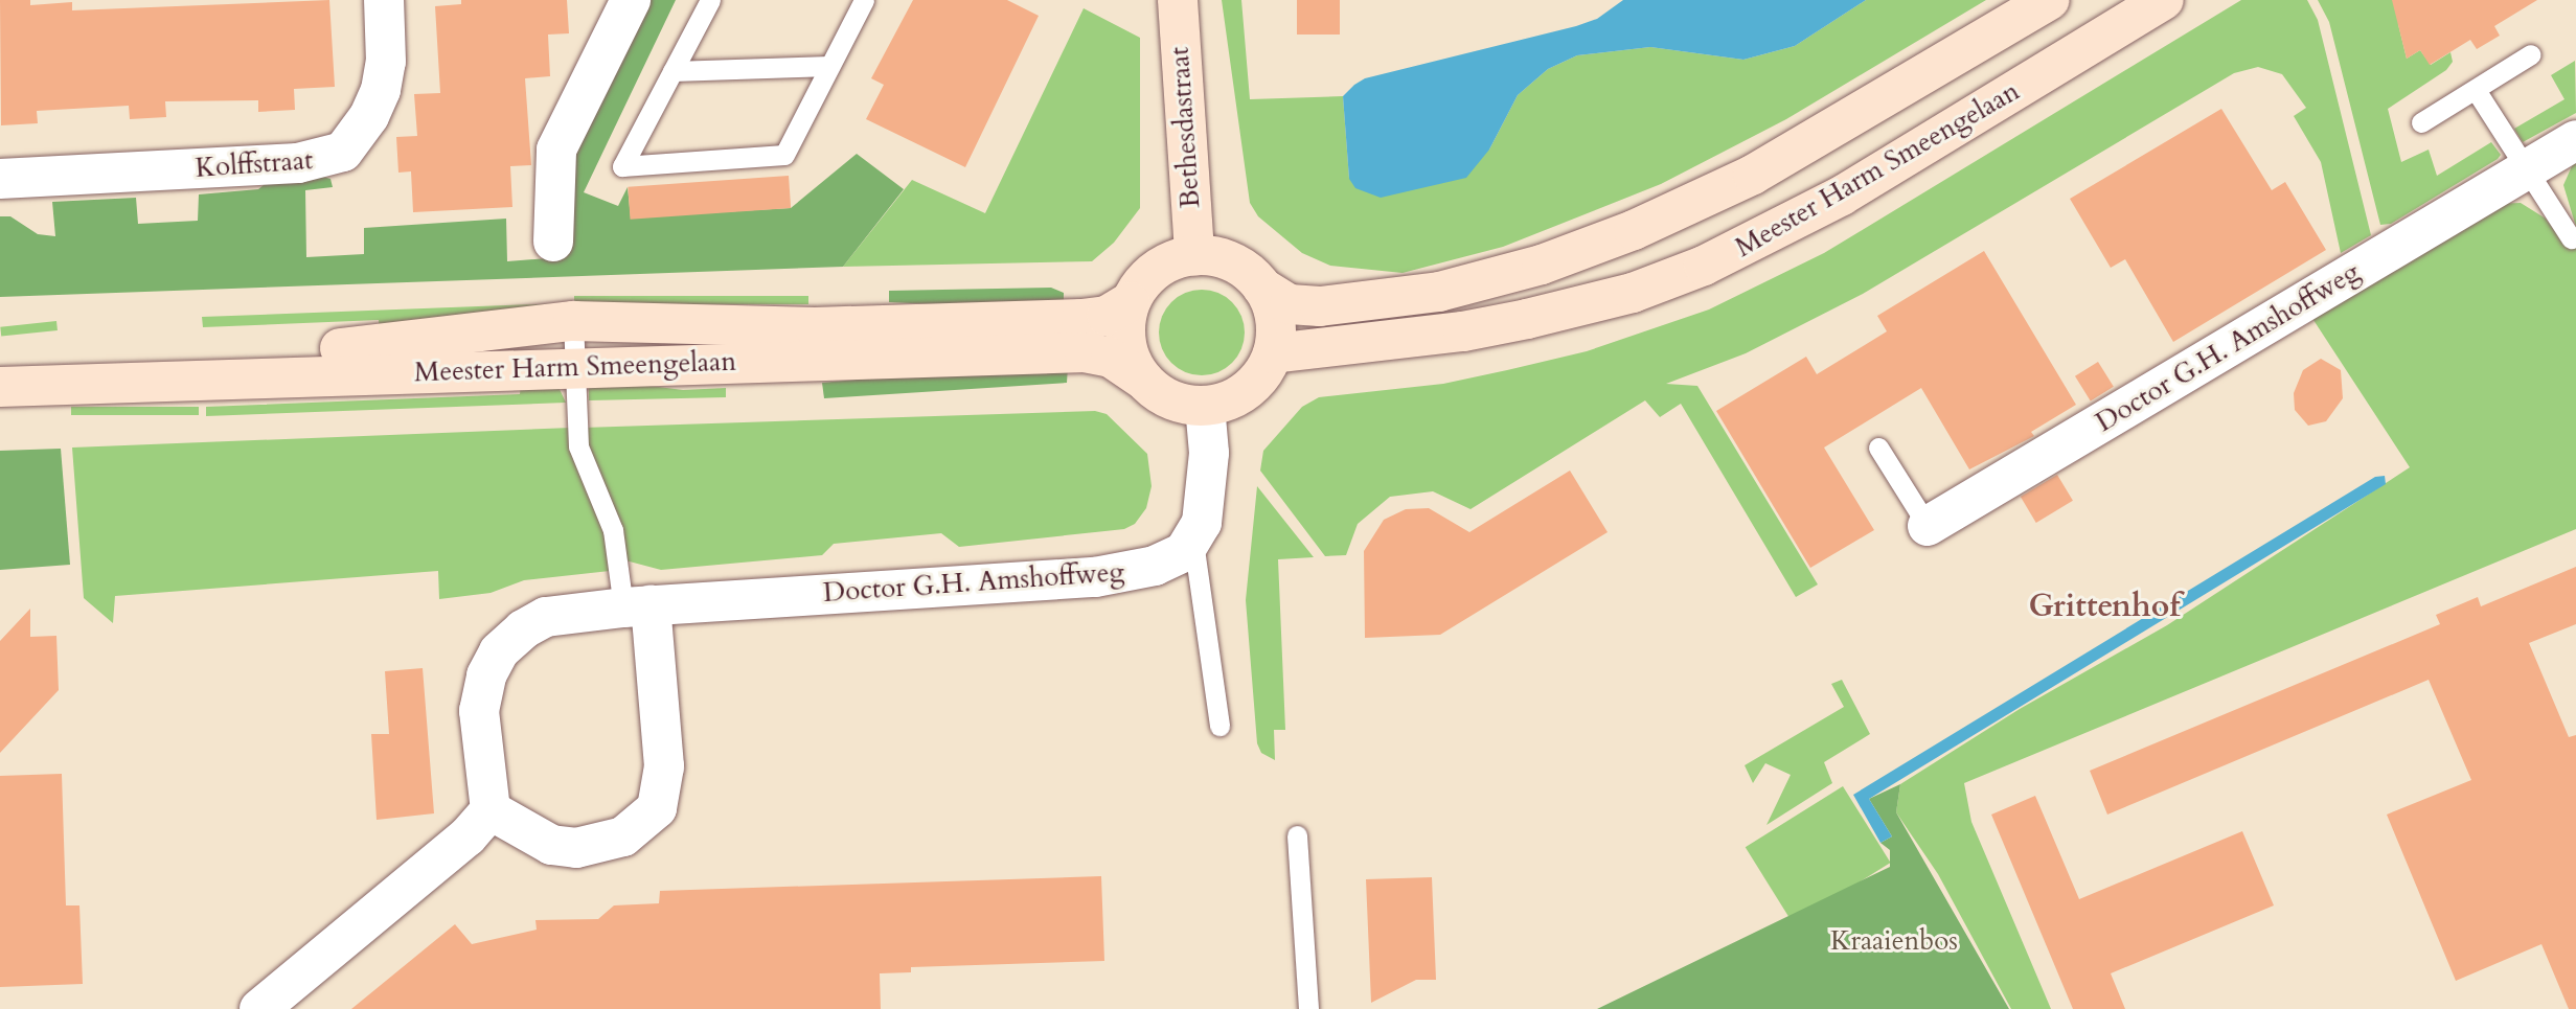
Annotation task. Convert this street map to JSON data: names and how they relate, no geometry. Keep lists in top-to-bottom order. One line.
{"streets":{"street":["Bethesdastraat","Kolffstraat","Meester Harm Smeengelaan","Doctor G.H. Amshoffweg"]},"crossings":[["Bethesdastraat","Meester Harm Smeengelaan"]],"districts":["Grittenhof"],"parks":["Kraaienbos"]}
